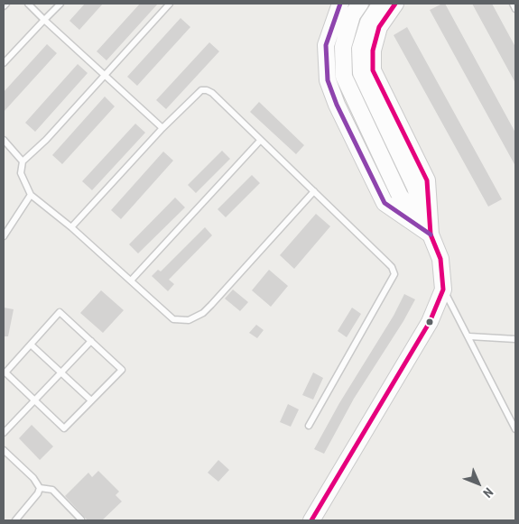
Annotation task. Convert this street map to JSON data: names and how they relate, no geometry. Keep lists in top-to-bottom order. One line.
{"north":"bottom right"}
